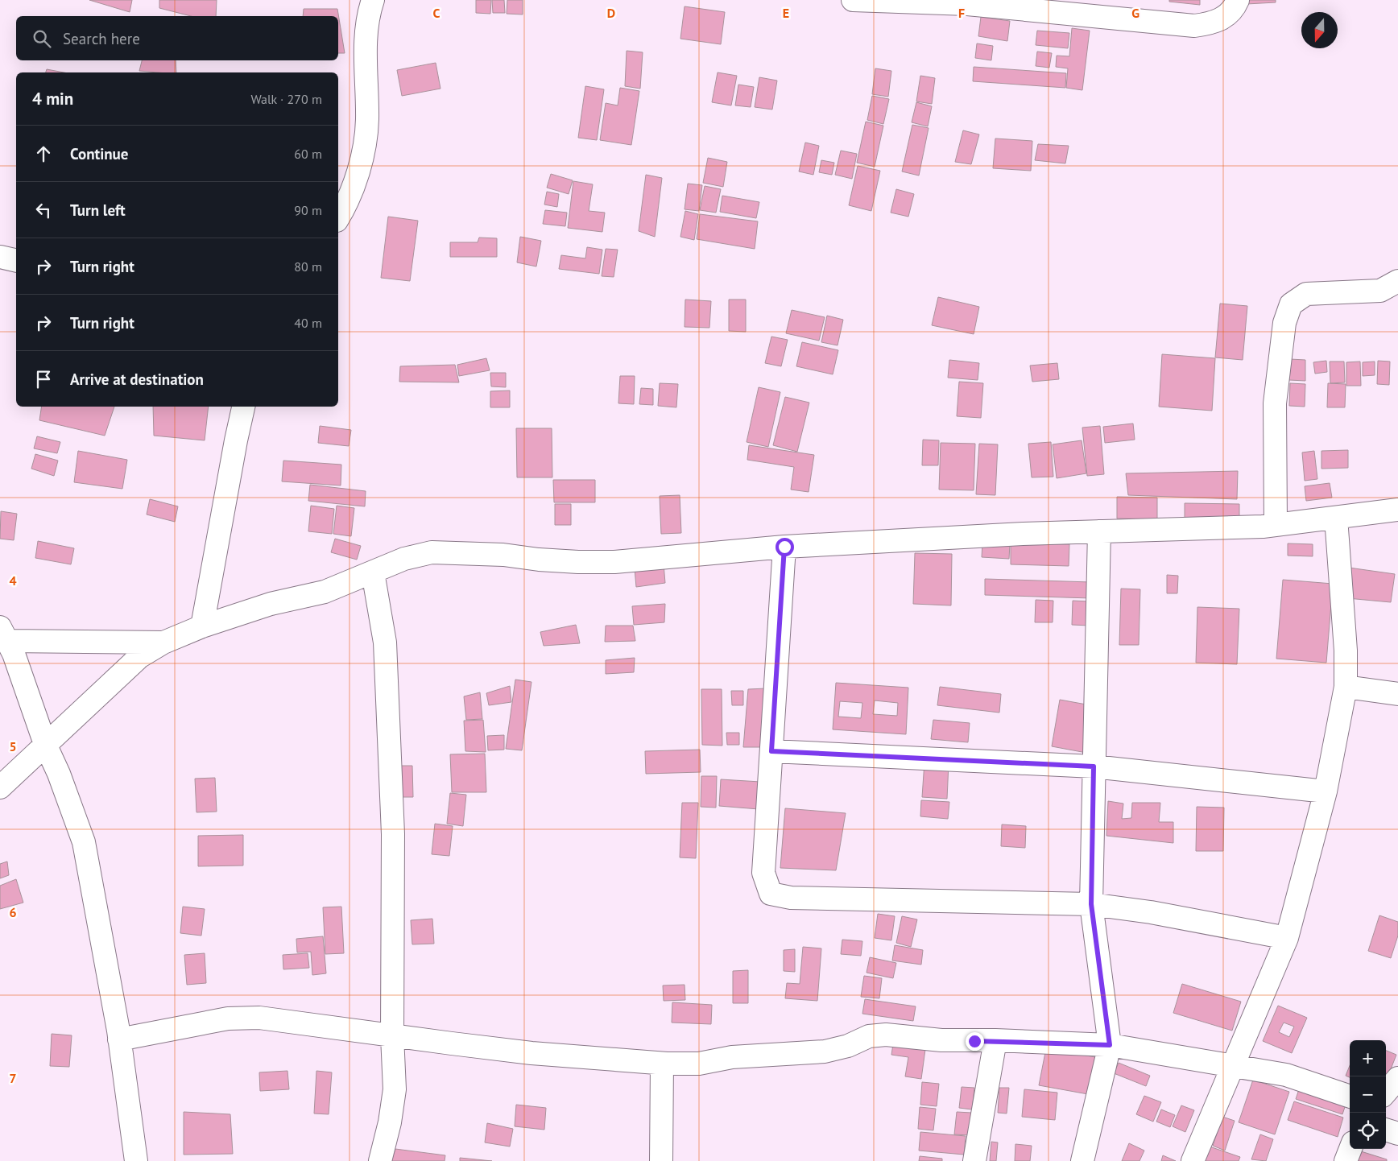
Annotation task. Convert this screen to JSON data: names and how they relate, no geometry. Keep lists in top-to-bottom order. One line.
{"north":"bottom","page":{"search":"Search here","heading":["4 min","Walk · 270 m"],"list":[["Continue","60 m"],["Turn left","90 m"],["Turn right","80 m"],["Turn right","40 m"],"Arrive at destination"],"map_buttons":["+","−"]},"grid":{"columns":["C","D","E","F","G"],"rows":["4","5","6","7"]}}
